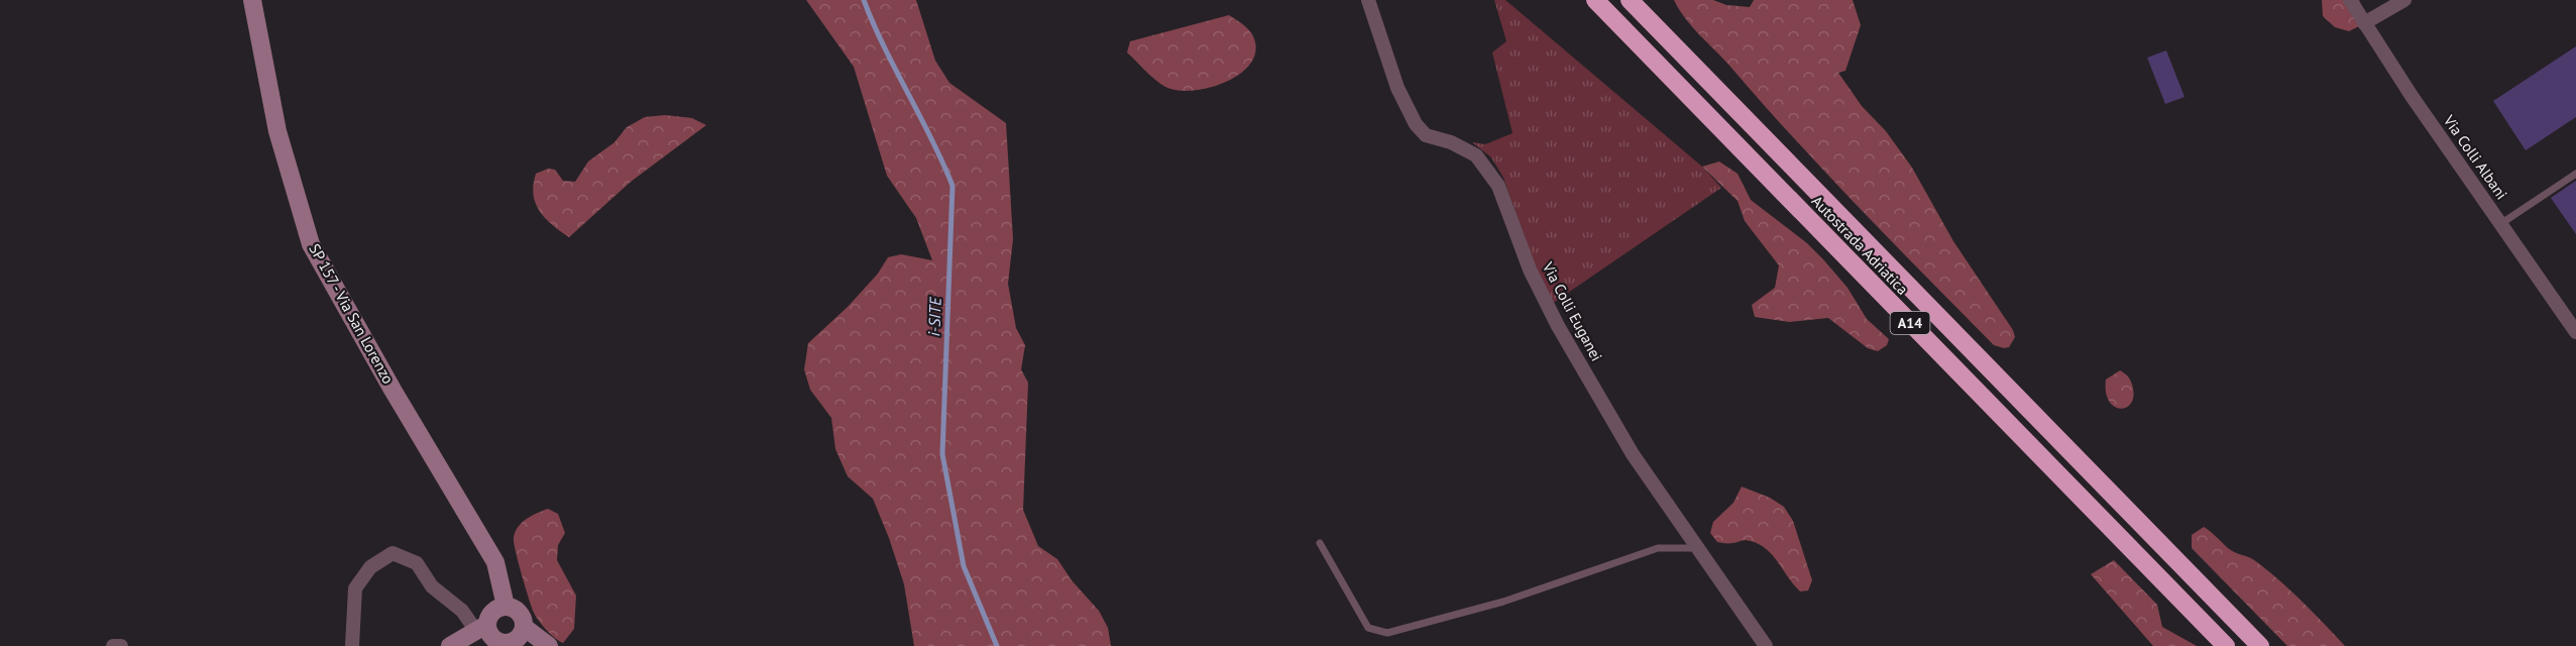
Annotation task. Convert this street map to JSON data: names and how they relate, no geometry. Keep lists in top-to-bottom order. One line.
{"streets":{"highway":["Autostrada Adriatica","A14"],"main road":["SP 157 - Via San Lorenzo"],"street":["Via Colli Albani","Via Colli Euganei"]},"water":["i-SITE"]}
